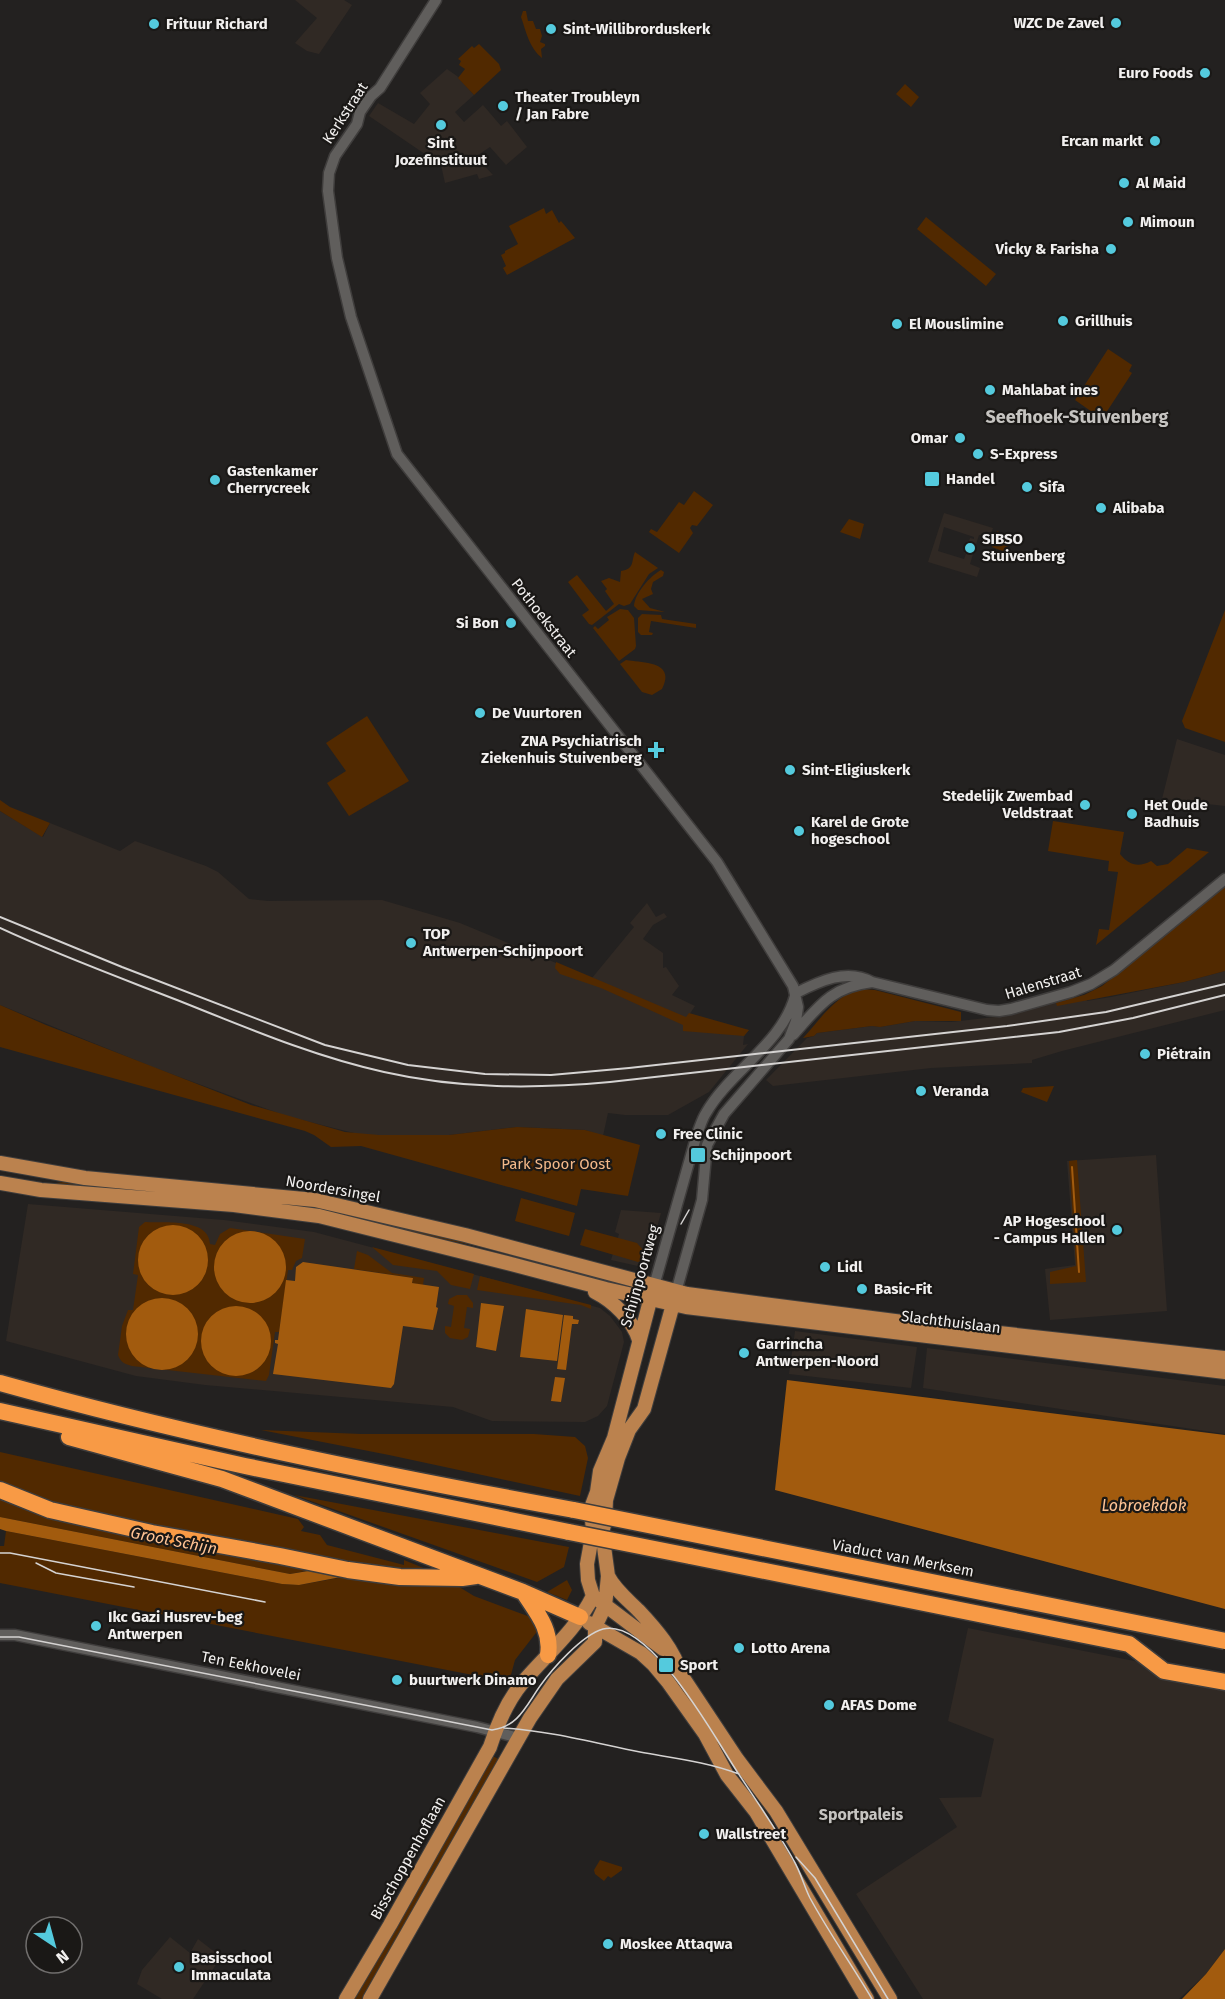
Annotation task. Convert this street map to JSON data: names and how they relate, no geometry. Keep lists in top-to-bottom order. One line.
{"streets":{"highway":["Viaduct van Merksem"],"main road":["Noordersingel","Schijnpoortweg","Slachthuislaan","Bisschoppenhoflaan"],"street":["Kerkstraat","Pothoekstraat","Halenstraat","Ten Eekhovelei"]},"crossings":[["Kerkstraat","Pothoekstraat"],["Pothoekstraat","Halenstraat"],["Pothoekstraat","Schijnpoortweg"],["Halenstraat","Schijnpoortweg"],["Noordersingel","Schijnpoortweg"],["Noordersingel","Slachthuislaan"],["Ten Eekhovelei","Bisschoppenhoflaan"]],"districts":["Seefhoek-Stuivenberg","Sportpaleis"],"water":["Lobroekdok","Groot Schijn"],"parks":["Park Spoor Oost"],"places":{"other":["WZC De Zavel","Frituur Richard","Sint-Willibrorduskerk","Euro Foods","Theater Troubleyn / Jan Fabre","Sint Jozefinstituut","Ercan markt","Al Maid","Mimoun","Vicky & Farisha","Grillhuis","El Mouslimine","Mahlabat ines","Omar","S-Express","Gastenkamer Cherrycreek","Sifa","Alibaba","SIBSO Stuivenberg","Si Bon","De Vuurtoren","Sint-Eligiuskerk","Stedelijk Zwembad Veldstraat","Het Oude Badhuis","Karel de Grote hogeschool","TOP Antwerpen-Schijnpoort","Piétrain","Veranda","Free Clinic","AP Hogeschool - Campus Hallen","Lidl","Basic-Fit","Garrincha Antwerpen-Noord","Ikc Gazi Husrev-beg Antwerpen","Lotto Arena","buurtwerk Dinamo","AFAS Dome","Wallstreet","Moskee Attaqwa","Basisschool Immaculata"],"transit":["Handel","Schijnpoort","Sport"],"health":["ZNA Psychiatrisch Ziekenhuis Stuivenberg"]},"north":"bottom right"}
